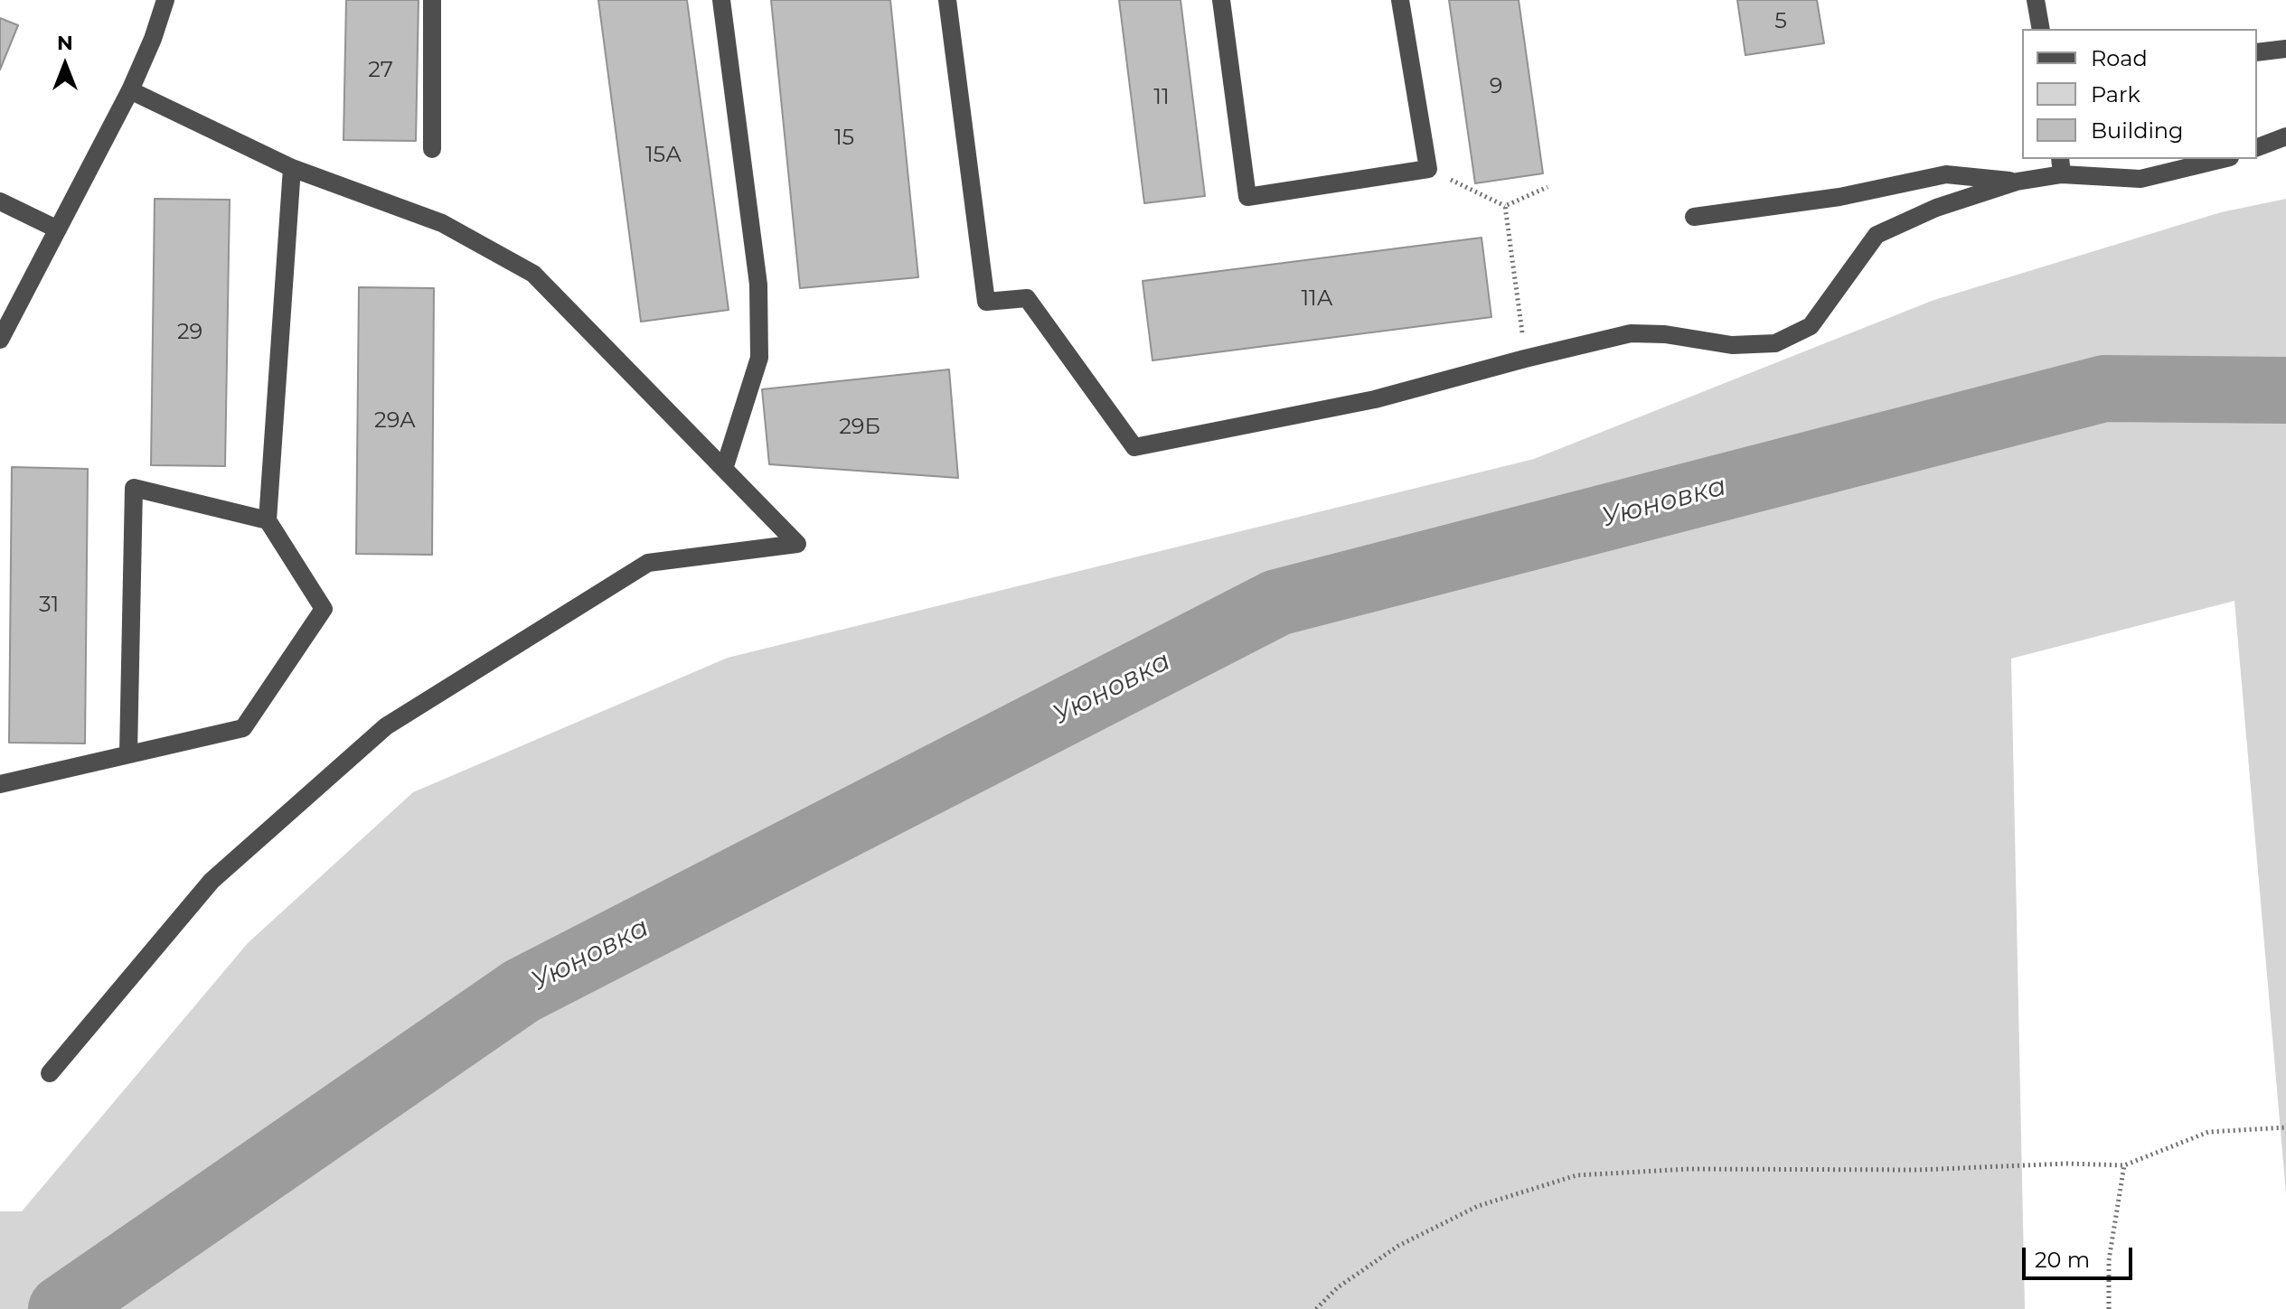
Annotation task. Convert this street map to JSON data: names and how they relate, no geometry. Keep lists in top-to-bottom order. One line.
{"water":["Уюновка"],"house_numbers":["5","27","9","11","15","15А","11А","29","29А","29Б","31"],"legend":["Road","Park","Building"],"scale_bar":"20 m","north":"top"}
